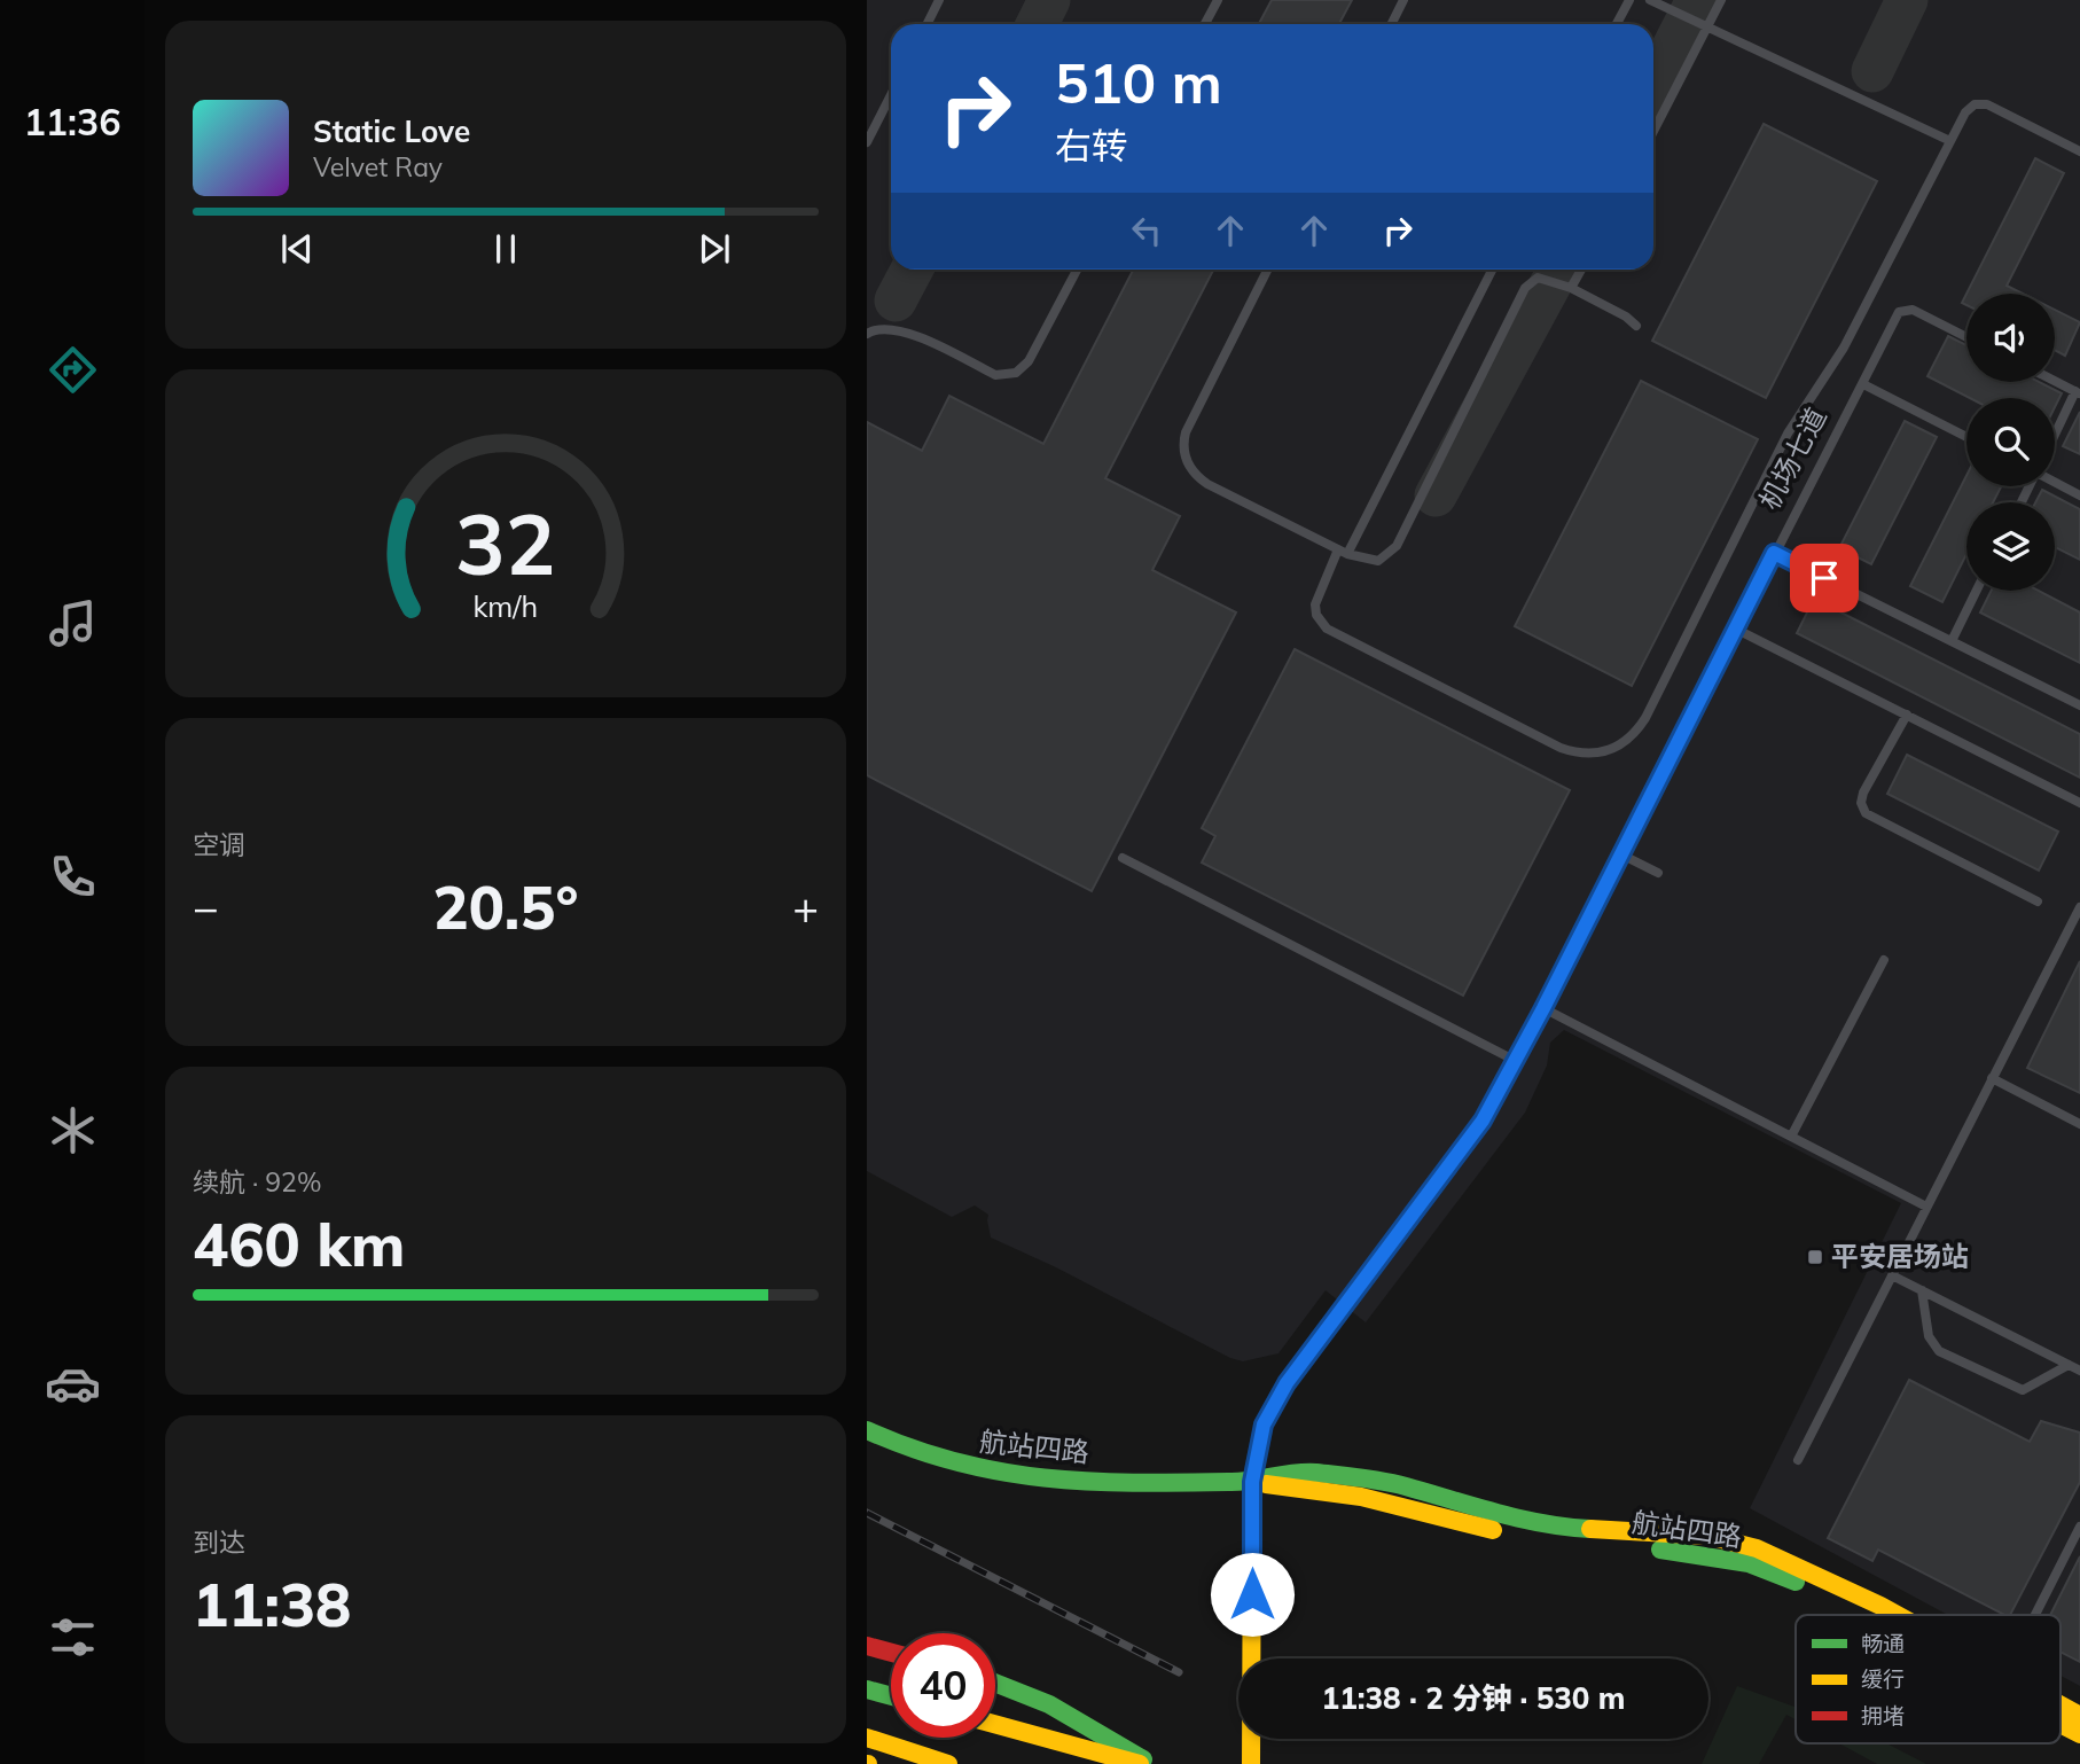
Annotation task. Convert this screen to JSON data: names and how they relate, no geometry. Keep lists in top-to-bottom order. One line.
{"streets":{"main road":["机场七道","航站四路"]},"crossings":[["机场七道","航站四路"]],"places":{"transit":["平安居场站"]},"legend":["畅通","缓行","拥堵"],"page":{"tabs":"11:36","turn":["510 m","右转"],"song":["Static Love","Velvet Ray"],"tile":["空调",["续航 · 92%","460 km"],["到达","11:38"]],"heat":["−","20.5°","+"],"limit":"40","trip":"11:38 · 2 分钟 · 530 m","gauge":["32","km/h"]}}
